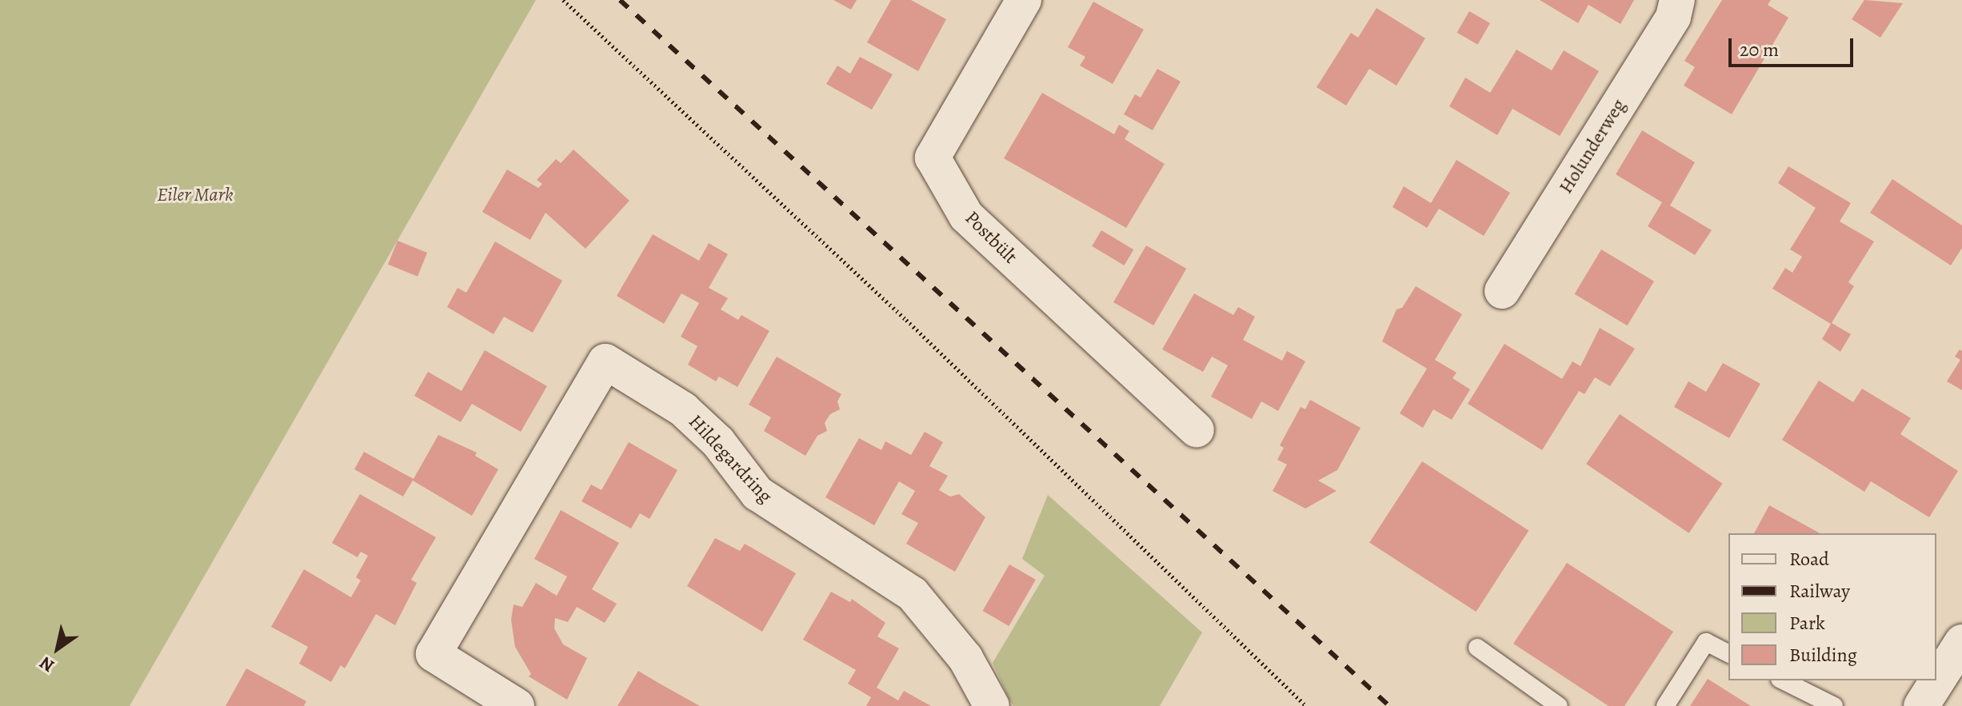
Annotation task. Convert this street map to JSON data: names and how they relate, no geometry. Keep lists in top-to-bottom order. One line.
{"streets":{"street":["Holunderweg","Postbült","Hildegardring"]},"parks":["Eiler Mark"],"legend":["Road","Railway","Park","Building"],"scale_bar":"20 m","north":"bottom left"}
